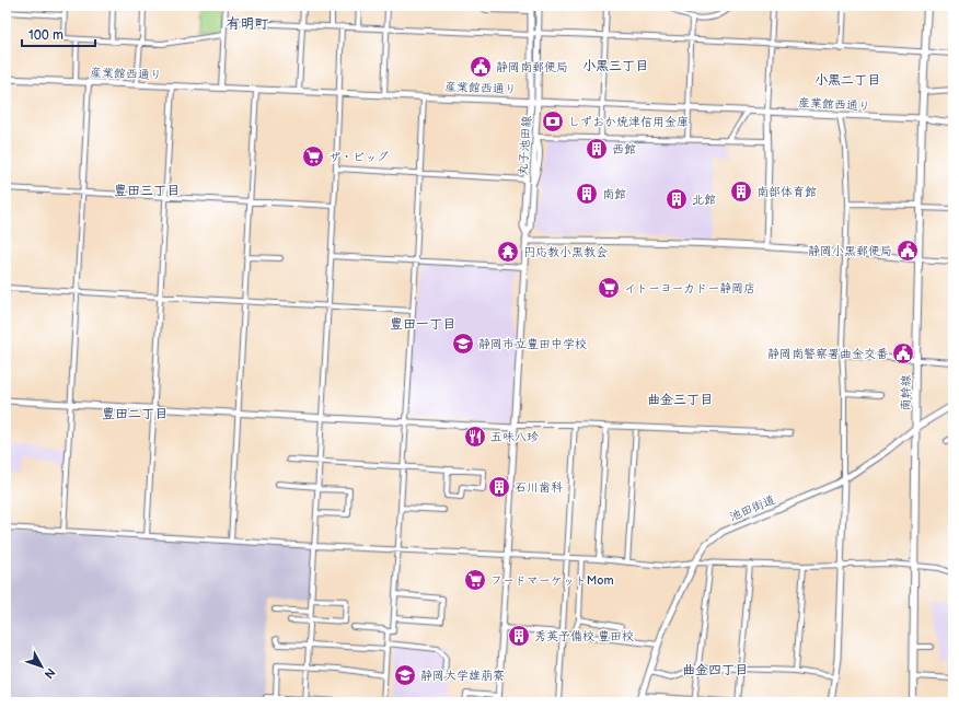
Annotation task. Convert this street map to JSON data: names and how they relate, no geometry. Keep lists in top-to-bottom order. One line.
{"streets":{"main road":["南幹線"],"street":["産業館西通り","丸子池田線","池田街道"]},"crossings":[["産業館西通り","丸子池田線"],["産業館西通り","南幹線"],["南幹線","池田街道"]],"districts":["有明町","小黒三丁目","小黒二丁目","豊田三丁目","豊田一丁目","曲金三丁目","豊田二丁目","曲金四丁目"],"places":{"public building":["静岡南郵便局","静岡小黒郵便局","静岡南警察署曲金交番"],"bank":["しずおか焼津信用金庫"],"building":["西館","南部体育館","南館","北館","石川歯科","秀英予備校 豊田校"],"supermarket":["ザ・ビッグ","イトーヨーカドー静岡店","フードマーケットMom"],"temple":["円応教小黒教会"],"school or university":["静岡市立豊田中学校","静岡大学雄萠寮"],"restaurant":["五味八珍"]},"scale_bar":"100 m","north":"bottom right"}
